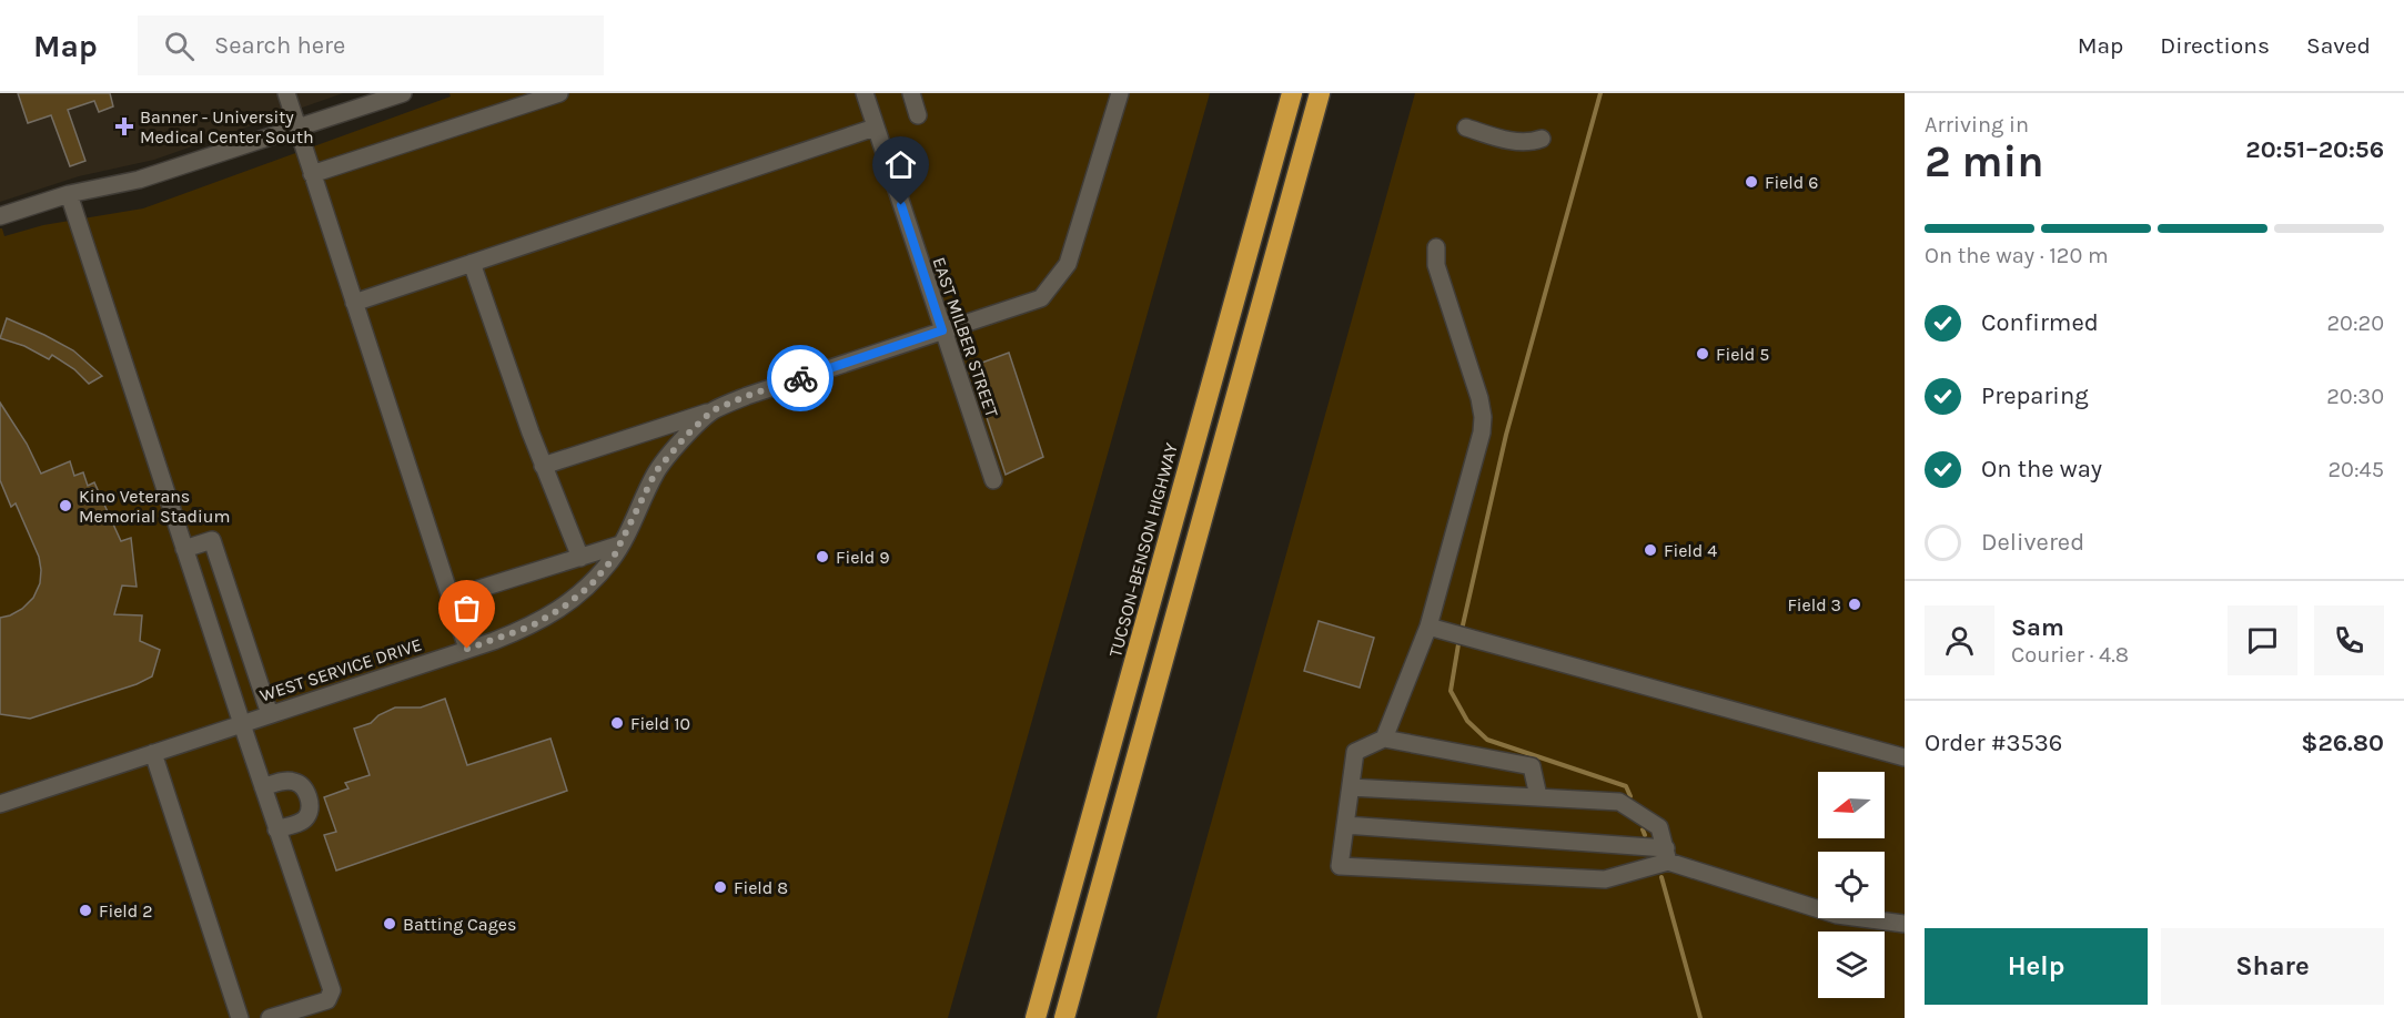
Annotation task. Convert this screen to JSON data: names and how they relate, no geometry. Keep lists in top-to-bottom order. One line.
{"streets":{"highway":["TUCSON–BENSON HIGHWAY"],"street":["EAST MILBER STREET","WEST SERVICE DRIVE"]},"crossings":[["EAST MILBER STREET","WEST SERVICE DRIVE"]],"places":{"health":["Banner - University Medical Center South"],"other":["Field 6","Field 5","Kino Veterans Memorial Stadium","Field 4","Field 9","Field 3","Field 10","Field 8","Field 2","Batting Cages"]},"north":"left","page":{"header":"Map","search":"Search here","nav":["Map","Directions","Saved"],"heading":["2 min","Arriving in","20:51–20:56"],"panel":["Sam","Courier · 4.8","Order #3536","$26.80"],"bar":"On the way · 120 m","list":[["Confirmed","20:20"],["Preparing","20:30"],["On the way","20:45"],"Delivered"],"buttons":["Help","Share"]}}
